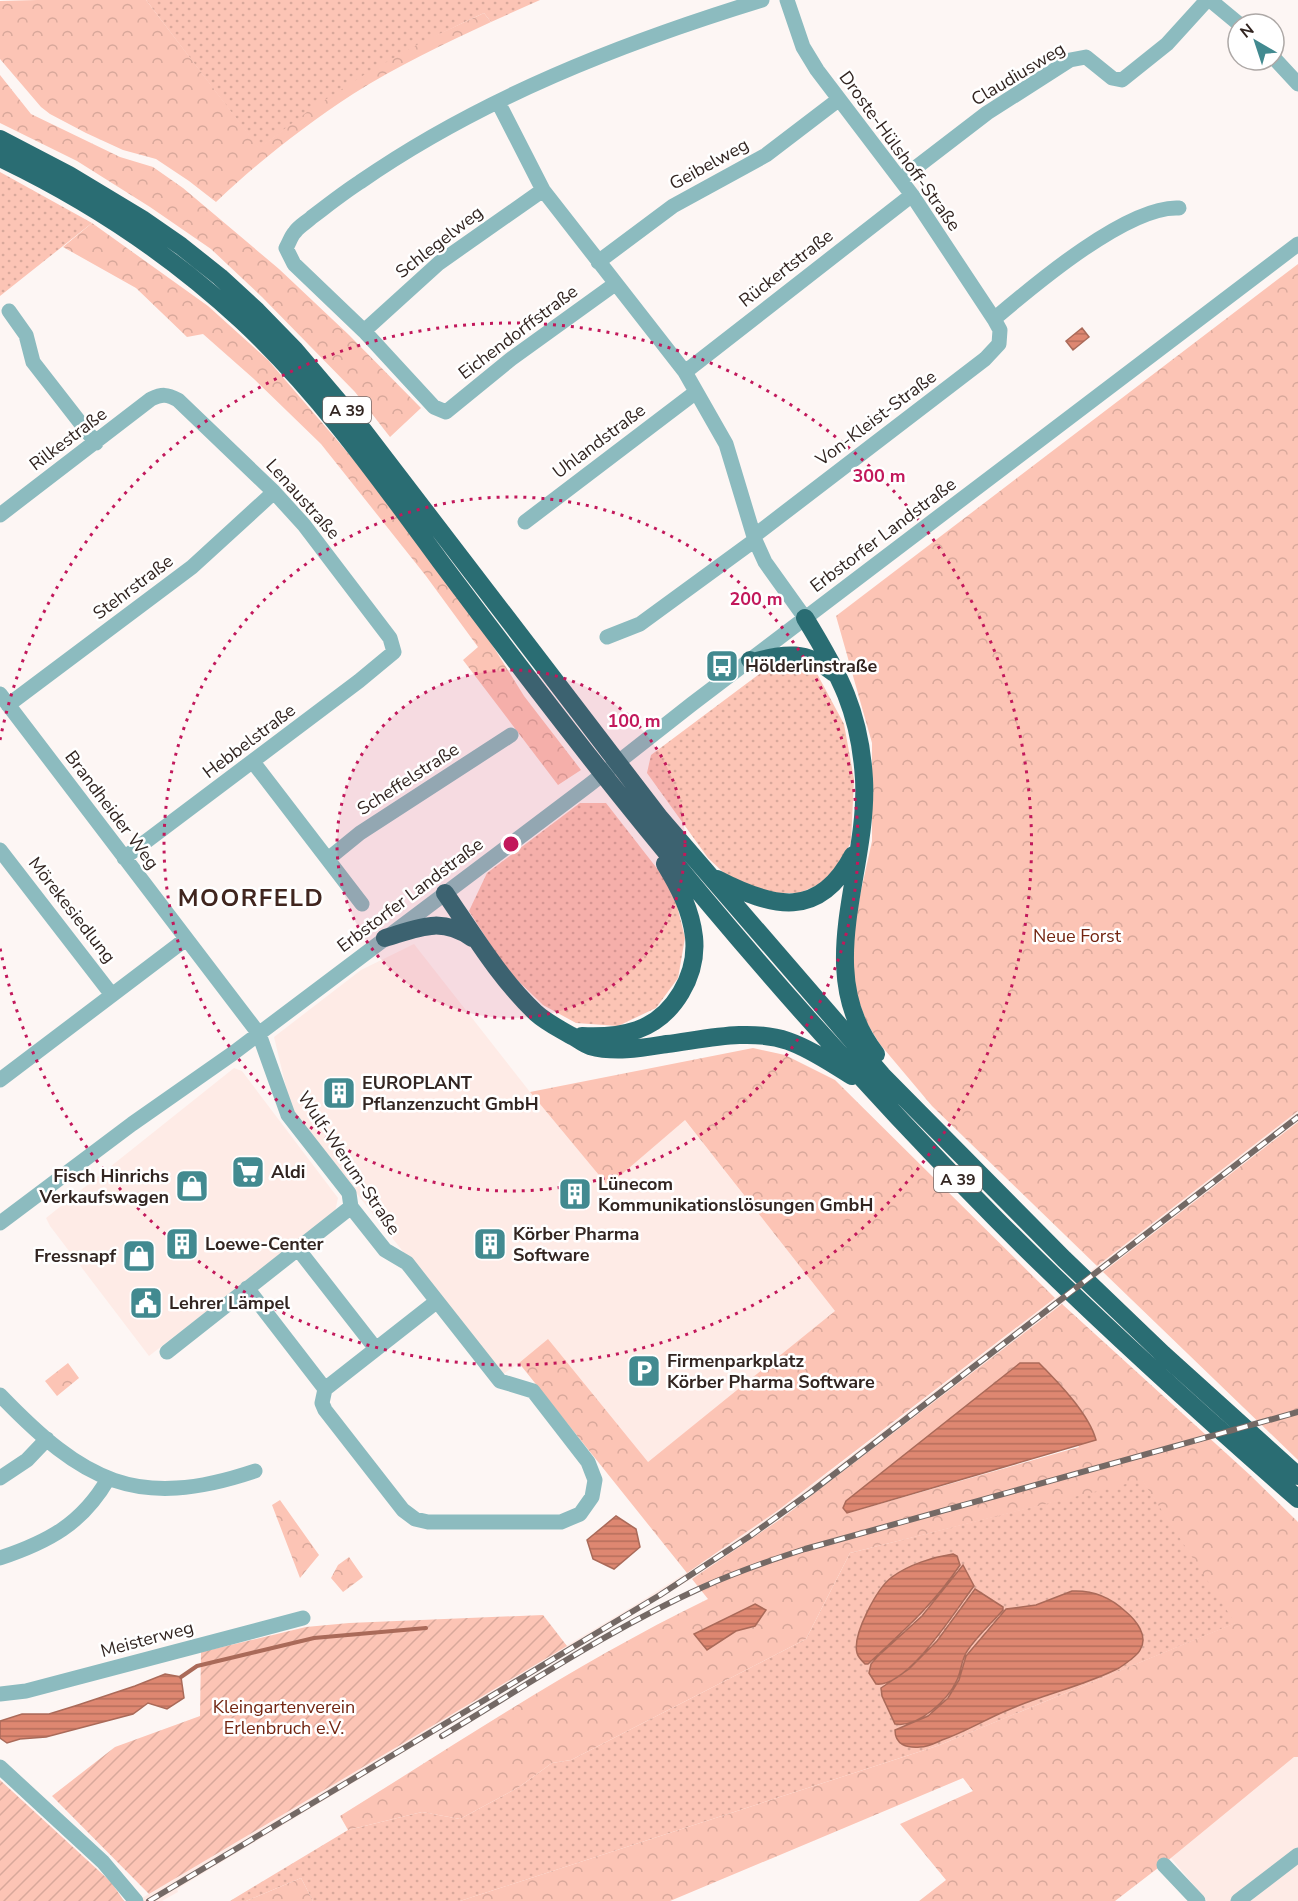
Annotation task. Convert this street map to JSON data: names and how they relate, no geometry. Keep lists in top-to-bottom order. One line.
{"streets":{"highway":["A 39"],"street":["Claudiusweg","Droste-Hülshoff-Straße","Geibelweg","Schlegelweg","Rückertstraße","Eichendorffstraße","Von-Kleist-Straße","Rilkestraße","Uhlandstraße","Lenaustraße","Erbstorfer Landstraße","Stehrstraße","Hebbelstraße","Scheffelstraße","Brandheider Weg","Mörekesiedlung","Wulf-Werum-Straße","Meisterweg"]},"crossings":[["Claudiusweg","Droste-Hülshoff-Straße"],["Droste-Hülshoff-Straße","Geibelweg"],["Droste-Hülshoff-Straße","Rückertstraße"],["Droste-Hülshoff-Straße","Von-Kleist-Straße"],["Schlegelweg","Eichendorffstraße"],["Rilkestraße","Lenaustraße"],["Lenaustraße","Stehrstraße"],["Lenaustraße","Hebbelstraße"],["Erbstorfer Landstraße","Brandheider Weg"],["Erbstorfer Landstraße","Wulf-Werum-Straße"],["Stehrstraße","Brandheider Weg"],["Hebbelstraße","Brandheider Weg"],["Brandheider Weg","Wulf-Werum-Straße"]],"districts":["MOORFELD"],"parks":["Neue Forst","Kleingartenverein Erlenbruch e.V."],"places":{"bus stop":["Hölderlinstraße"],"building":["EUROPLANT Pflanzenzucht GmbH","Lünecom Kommunikationslösungen GmbH","Loewe-Center","Körber Pharma Software"],"supermarket":["Aldi"],"shop":["Fisch Hinrichs Verkaufswagen","Fressnapf"],"public building":["Lehrer Lämpel"],"parking":["Firmenparkplatz Körber Pharma Software"]},"north":"top left","rings":["300 m","200 m","100 m"]}
